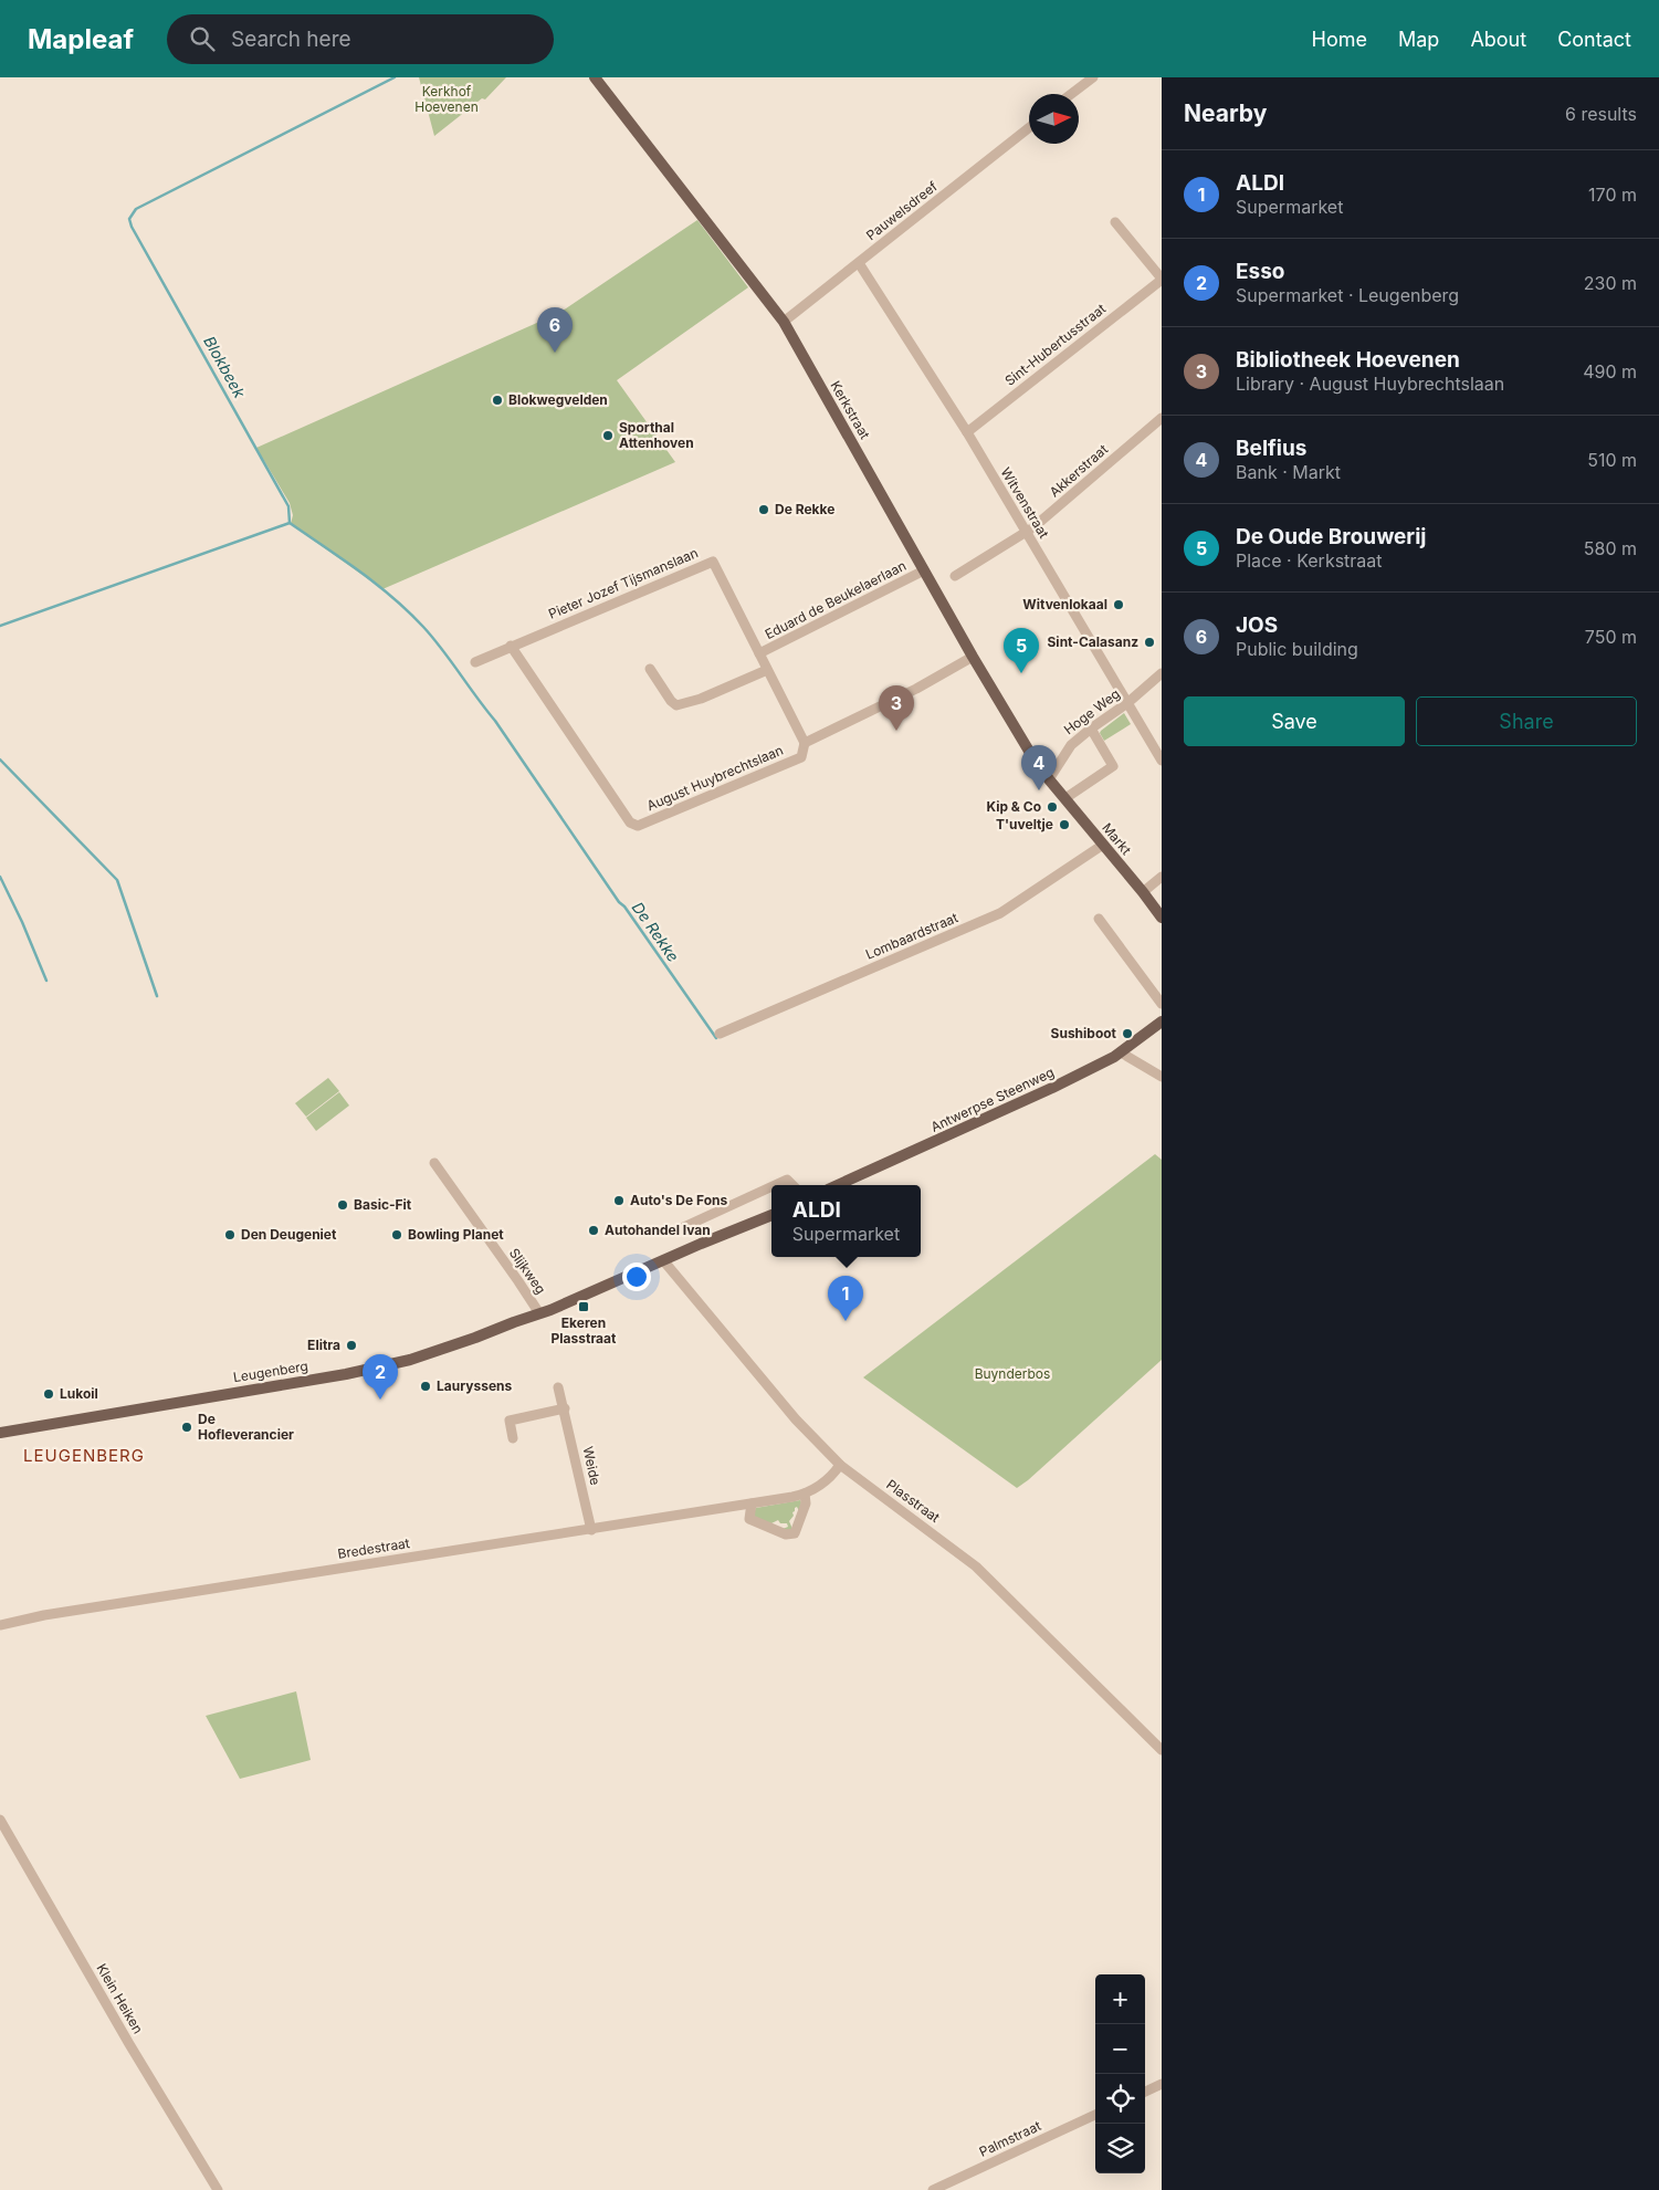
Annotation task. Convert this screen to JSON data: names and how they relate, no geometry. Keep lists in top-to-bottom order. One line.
{"streets":{"main road":["Kerkstraat","Markt","Antwerpse Steenweg","Leugenberg"],"street":["Pauwelsdreef","Sint-Hubertusstraat","Akkerstraat","Witvenstraat","Pieter Jozef Tijsmanslaan","Eduard de Beukelaerlaan","Hoge Weg","August Huybrechtslaan","Lombaardstraat","Slijkweg","Weide","Plasstraat","Bredestraat","Klein Heiken","Palmstraat"]},"crossings":[["Pauwelsdreef","Kerkstraat"],["Pauwelsdreef","Witvenstraat"],["Sint-Hubertusstraat","Witvenstraat"],["Kerkstraat","Eduard de Beukelaerlaan"],["Kerkstraat","Hoge Weg"],["Kerkstraat","August Huybrechtslaan"],["Kerkstraat","Markt"],["Akkerstraat","Witvenstraat"],["Witvenstraat","Hoge Weg"],["Pieter Jozef Tijsmanslaan","Eduard de Beukelaerlaan"],["Pieter Jozef Tijsmanslaan","August Huybrechtslaan"],["Hoge Weg","Markt"],["Markt","Lombaardstraat"],["Slijkweg","Leugenberg"],["Leugenberg","Plasstraat"],["Weide","Bredestraat"],["Plasstraat","Bredestraat"]],"districts":["LEUGENBERG"],"water":["Blokbeek","De Rekke"],"parks":["Kerkhof Hoevenen","Buynderbos"],"places":{"other":["Blokwegvelden","Sporthal Attenhoven","De Rekke","Witvenlokaal","Sint-Calasanz","Kip & Co","T'uveltje","Sushiboot","Auto's De Fons","Basic-Fit","Autohandel Ivan","Den Deugeniet","Bowling Planet","Elitra","Lauryssens","Lukoil","De Hofleverancier"],"transit":["Ekeren Plasstraat"]},"north":"right","page":{"header":"Mapleaf","search":"Search here","nav":["Home","Map","About","Contact"],"heading":["Nearby","6 results"],"list":[{"mark":"1","name":"ALDI","note":"Supermarket","value":"170 m"},{"mark":"2","name":"Esso","note":"Supermarket · Leugenberg","value":"230 m"},{"mark":"3","name":"Bibliotheek Hoevenen","note":"Library · August Huybrechtslaan","value":"490 m"},{"mark":"4","name":"Belfius","note":"Bank · Markt","value":"510 m"},{"mark":"5","name":"De Oude Brouwerij","note":"Place · Kerkstraat","value":"580 m"},{"mark":"6","name":"JOS","note":"Public building","value":"750 m"}],"pins":["6","5","3","4","1","2"],"buttons":["Save","Share"],"popup":["ALDI","Supermarket"],"map_buttons":["+","−"]}}
